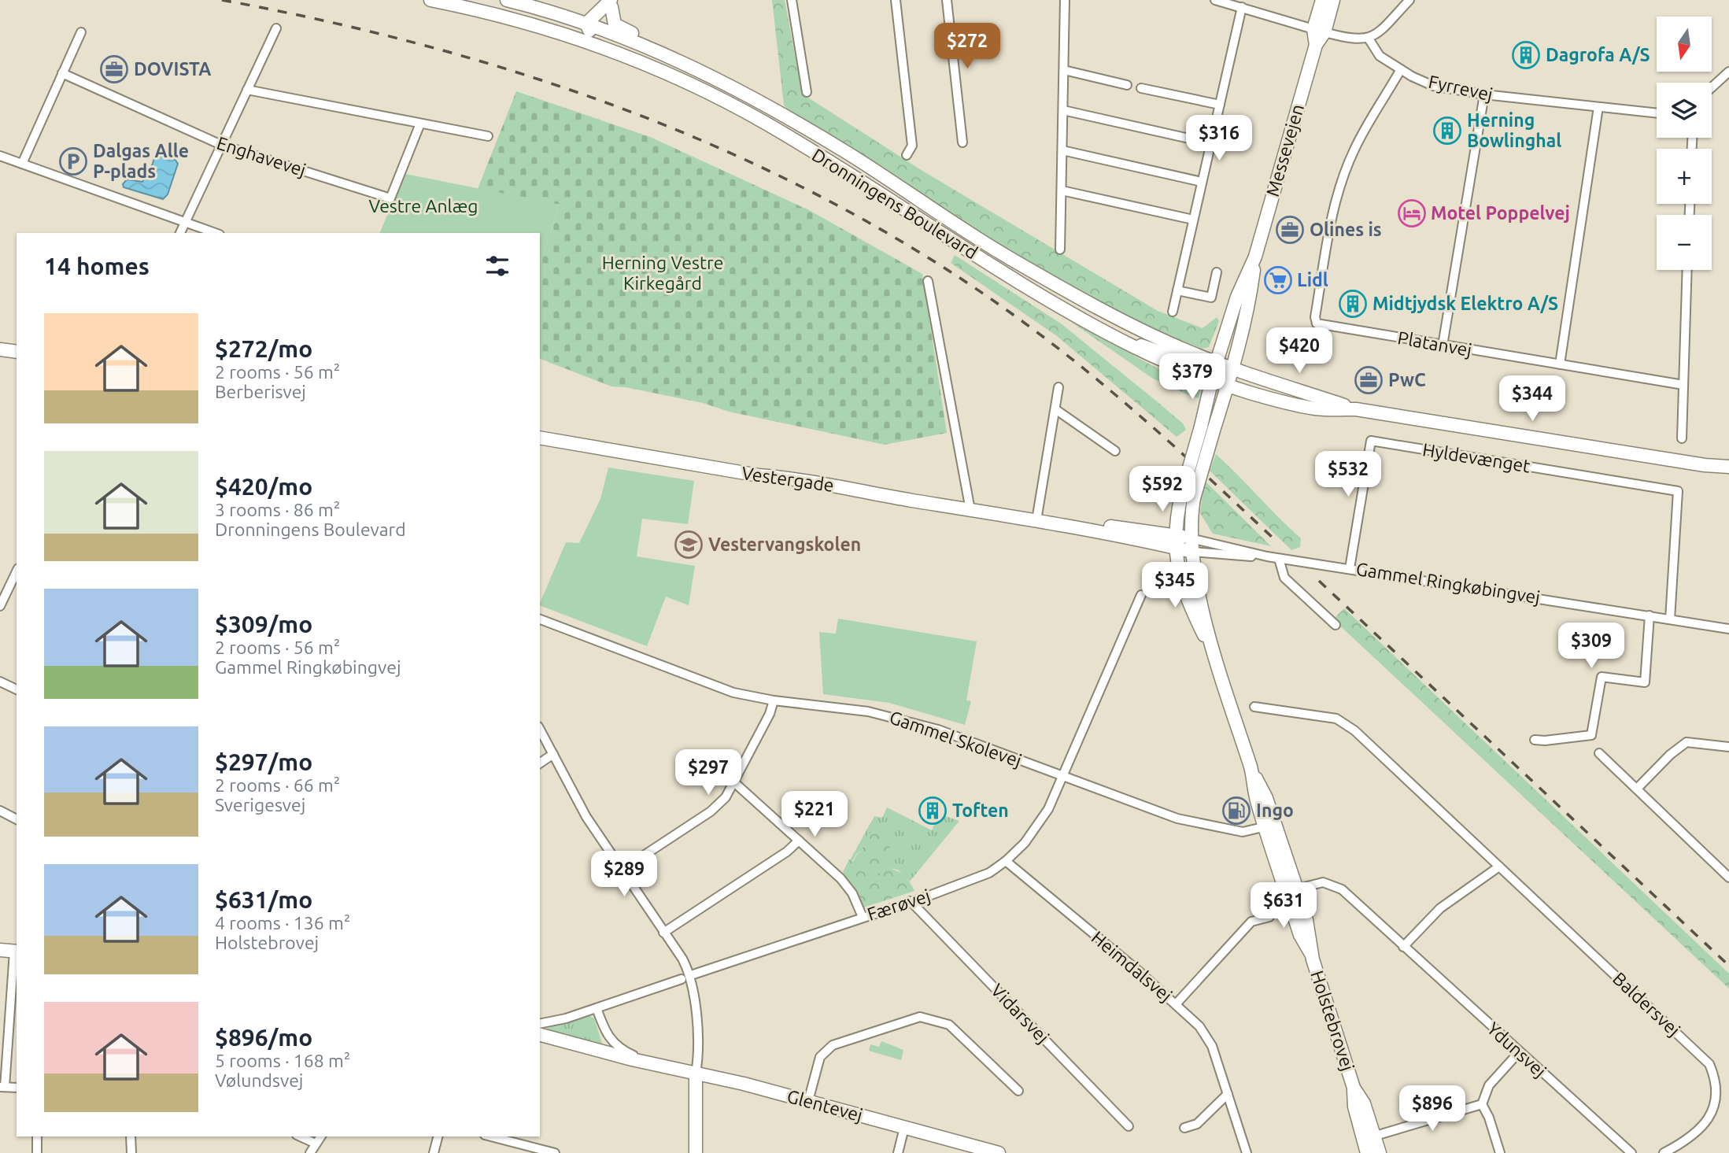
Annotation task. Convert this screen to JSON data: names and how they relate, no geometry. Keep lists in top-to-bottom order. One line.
{"streets":{"main road":["Messevejen","Dronningens Boulevard","Vestergade","Holstebrovej","Glentevej"],"street":["Fyrrevej","Enghavevej","Platanvej","Hyldevænget","Gammel Ringkøbingvej","Gammel Skolevej","Færøvej","Heimdalsvej","Baldersvej","Vidarsvej","Ydunsvej"]},"crossings":[["Fyrrevej","Platanvej"],["Messevejen","Dronningens Boulevard"],["Messevejen","Holstebrovej"],["Dronningens Boulevard","Holstebrovej"],["Hyldevænget","Gammel Ringkøbingvej"],["Vestergade","Gammel Ringkøbingvej"],["Vestergade","Holstebrovej"],["Gammel Ringkøbingvej","Holstebrovej"],["Gammel Skolevej","Færøvej"],["Gammel Skolevej","Holstebrovej"],["Færøvej","Heimdalsvej"],["Færøvej","Vidarsvej"],["Holstebrovej","Ydunsvej"]],"parks":["Vestre Anlæg","Herning Vestre Kirkegård"],"places":{"building":["Dagrofa A/S","Herning Bowlinghal","Midtjydsk Elektro A/S","Toften"],"office":["DOVISTA","Olines is","PwC"],"parking":["Dalgas Alle P-plads"],"hotel":["Motel Poppelvej"],"supermarket":["Lidl"],"school or university":["Vestervangskolen"],"fuel station":["Ingo"]},"north":"bottom","page":{"map_buttons":["+","−"],"price":["$272","$316","$420","$379","$344","$532","$592","$345","$309","$297","$221","$289","$631","$896"],"heading":"14 homes","list":[{"name":"$272/mo","note":"2 rooms · 56 m² · Berberisvej"},{"name":"$420/mo","note":"3 rooms · 86 m² · Dronningens Boulevard"},{"name":"$309/mo","note":"2 rooms · 56 m² · Gammel Ringkøbingvej"},{"name":"$297/mo","note":"2 rooms · 66 m² · Sverigesvej"},{"name":"$631/mo","note":"4 rooms · 136 m² · Holstebrovej"},{"name":"$896/mo","note":"5 rooms · 168 m² · Vølundsvej"}]}}
